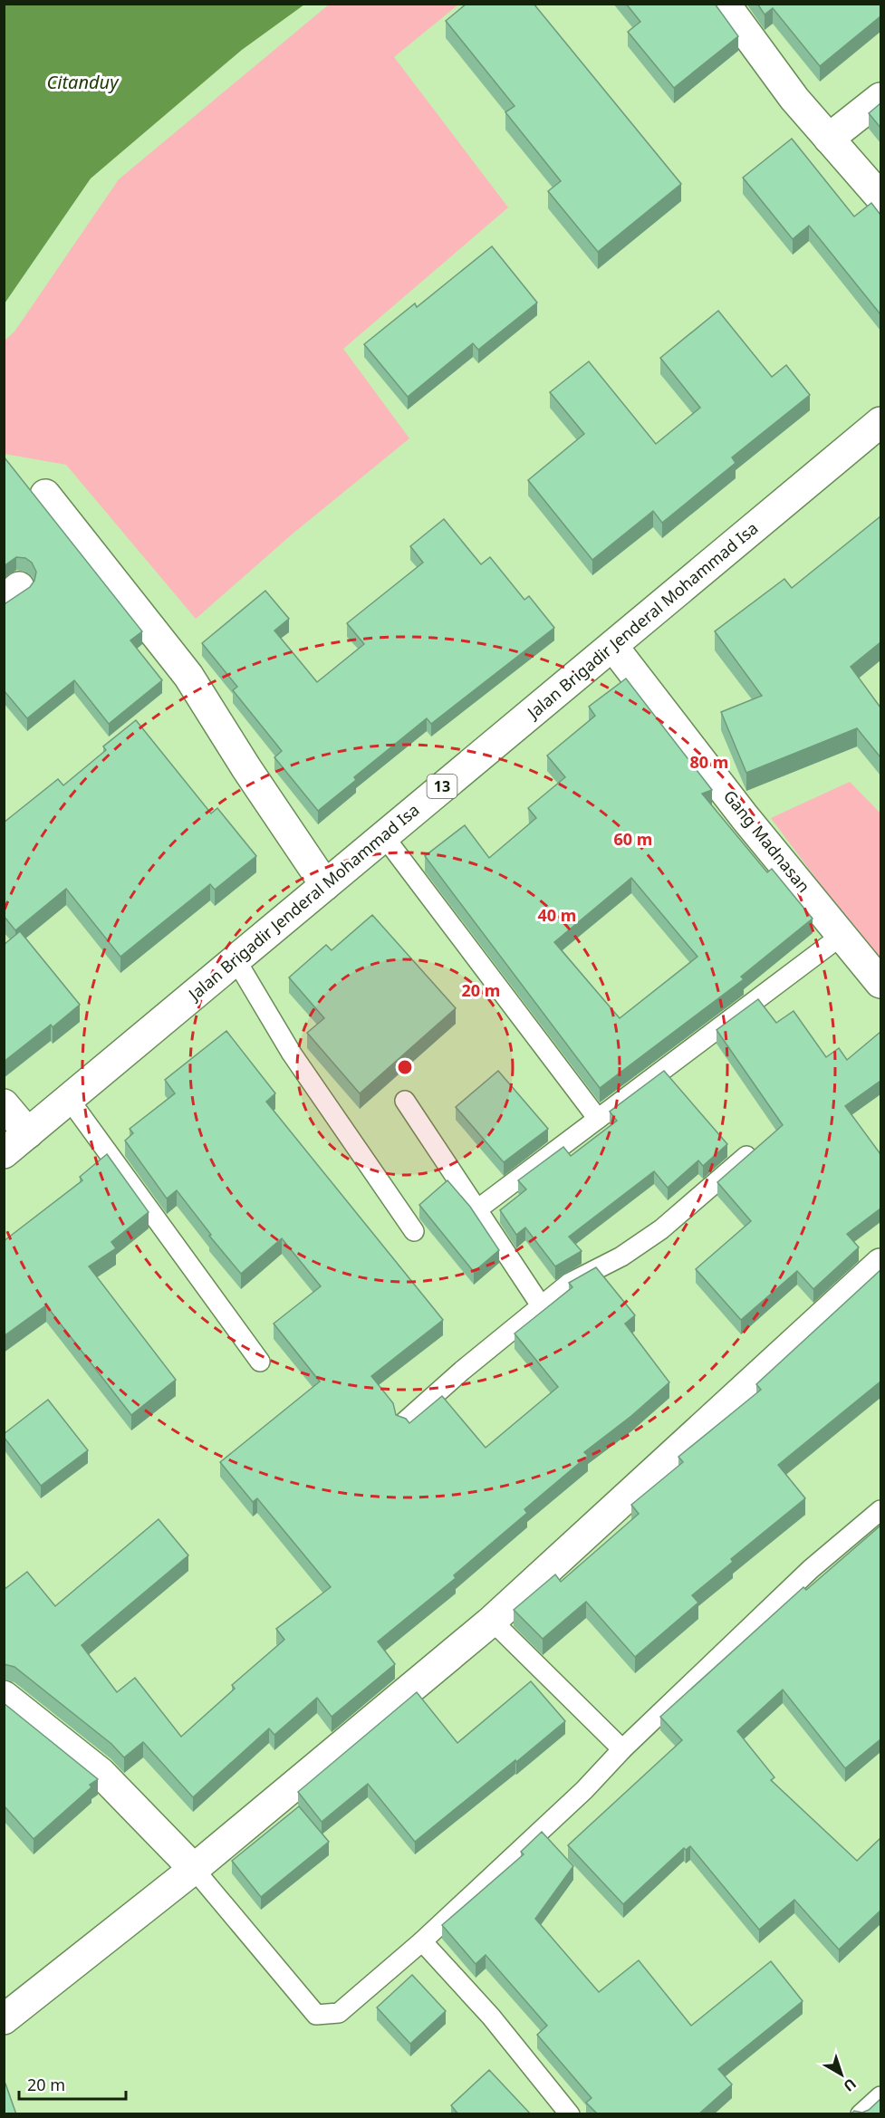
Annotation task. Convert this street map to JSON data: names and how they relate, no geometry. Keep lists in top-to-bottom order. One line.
{"streets":{"main road":["Jalan Brigadir Jenderal Mohammad Isa","13","Gang Madnasan"]},"crossings":[["Jalan Brigadir Jenderal Mohammad Isa","Gang Madnasan"]],"water":["Citanduy"],"scale_bar":"20 m","north":"bottom right","rings":["80 m","60 m","40 m","20 m"]}
